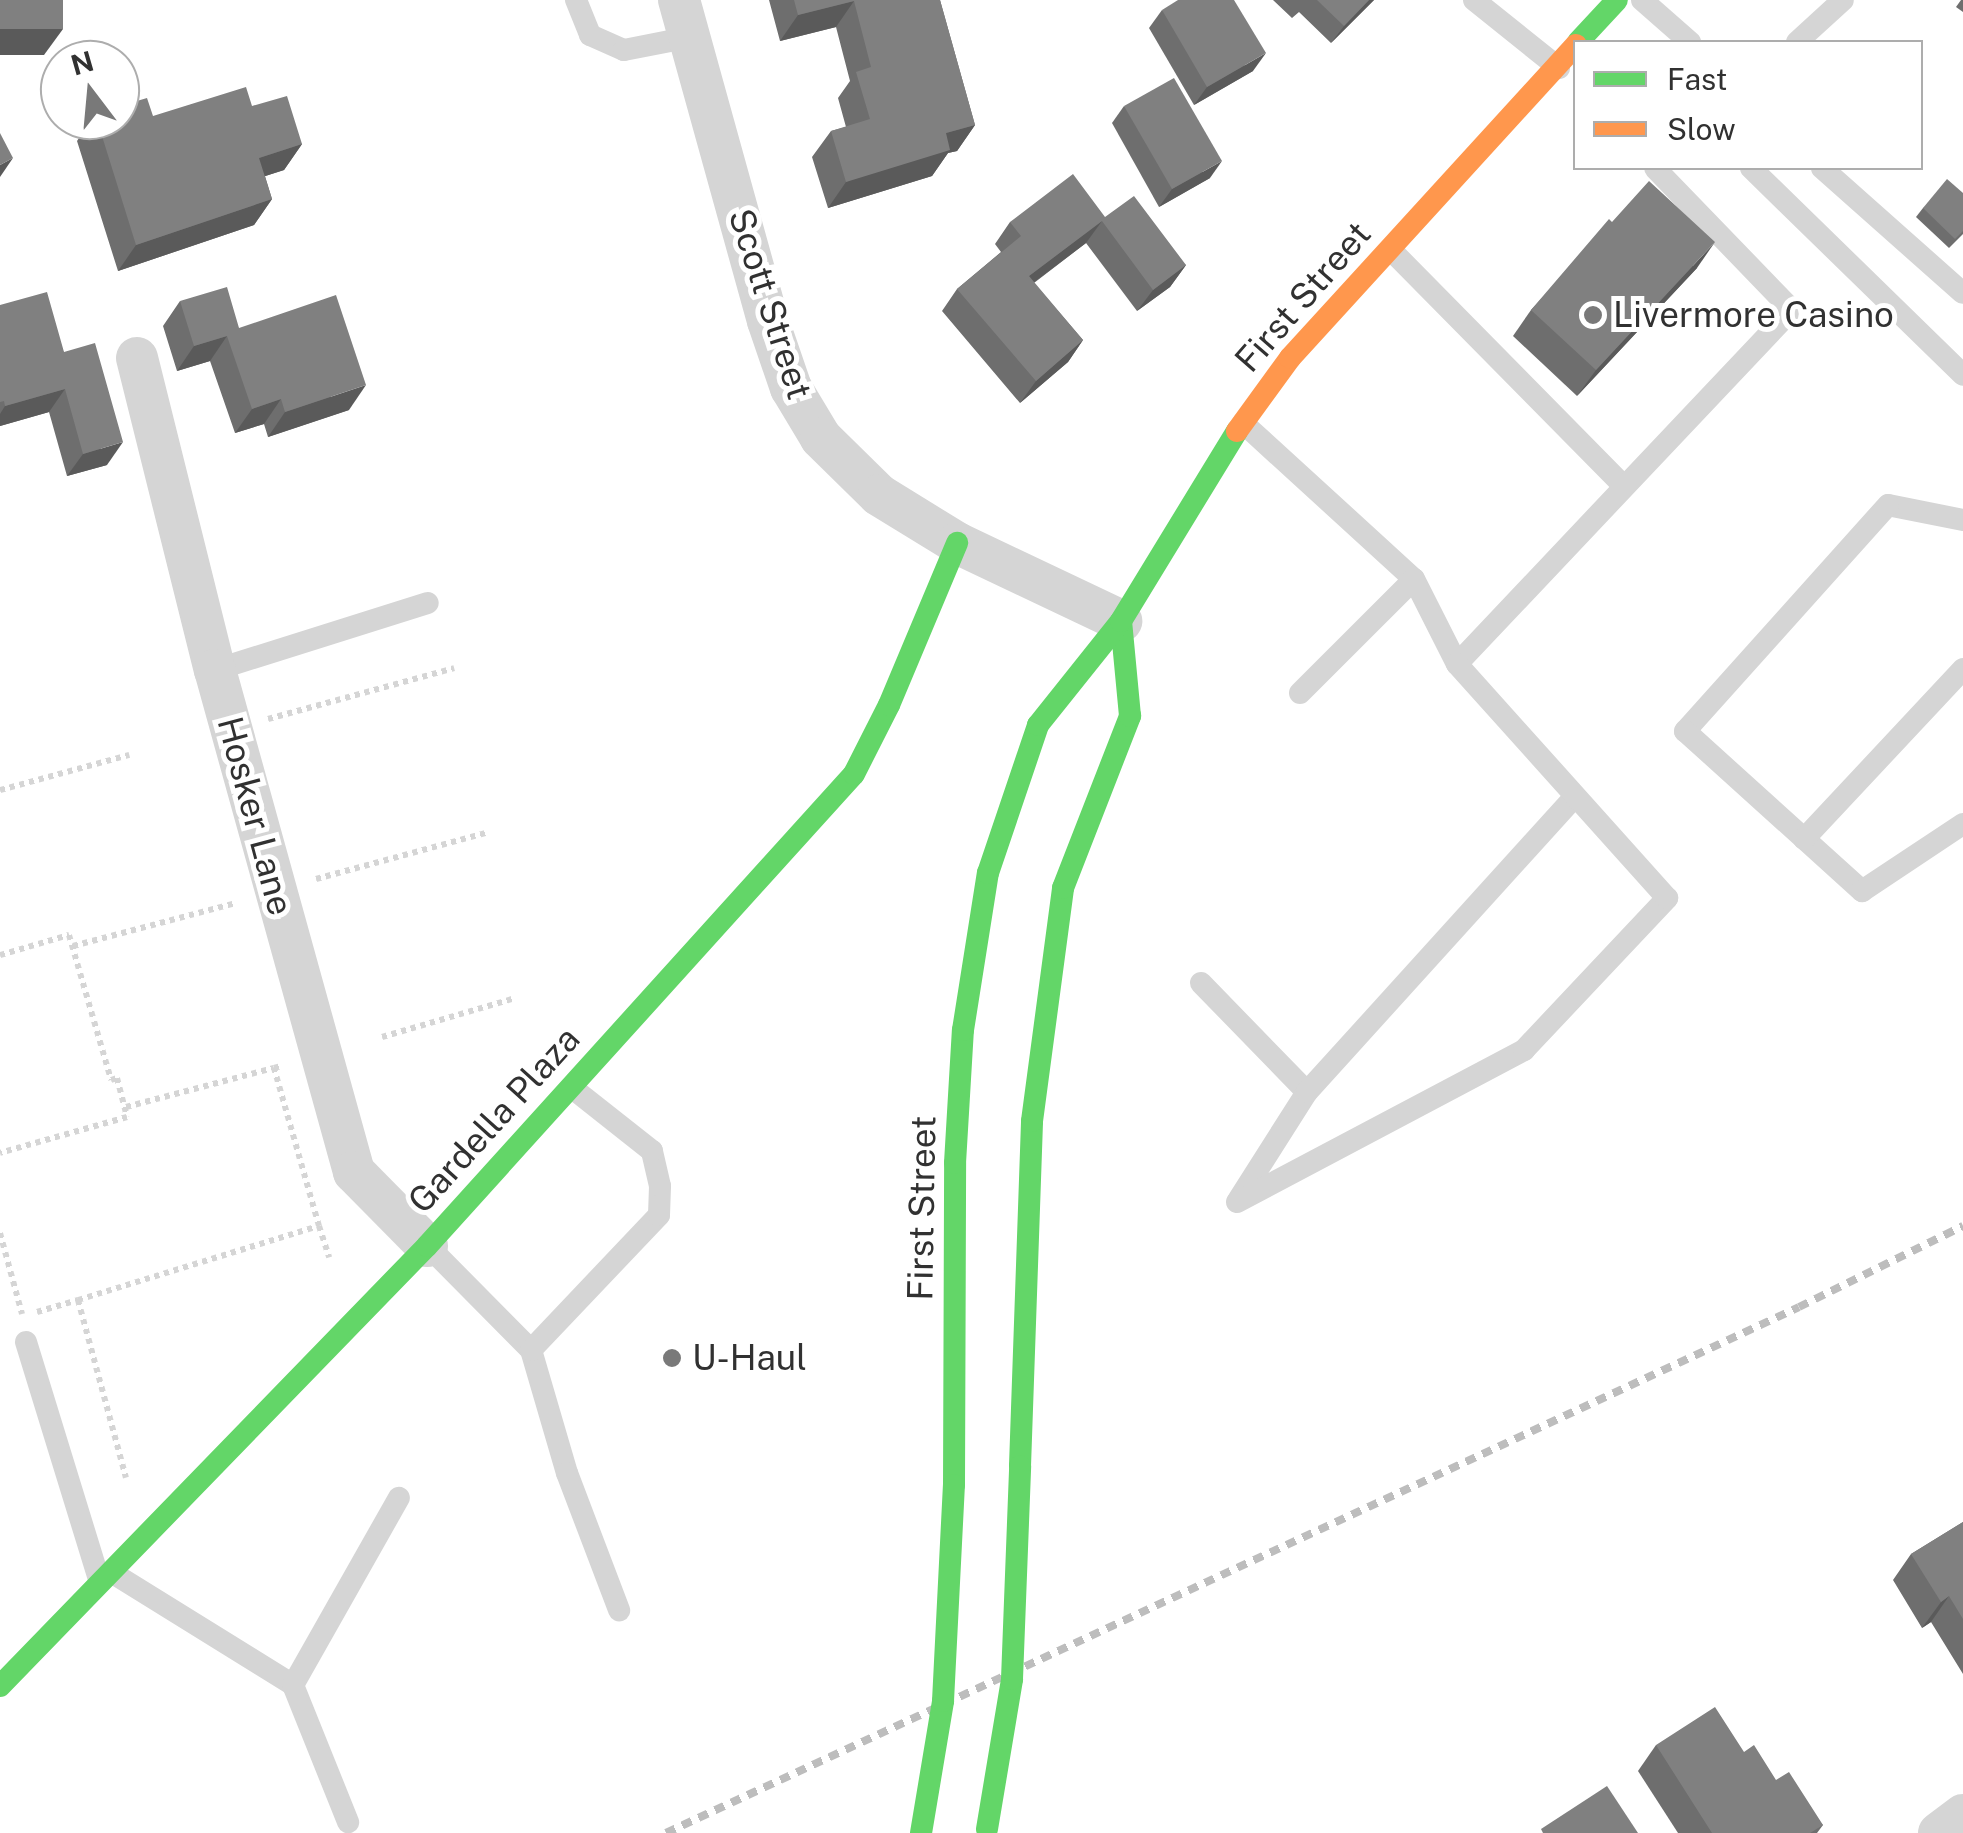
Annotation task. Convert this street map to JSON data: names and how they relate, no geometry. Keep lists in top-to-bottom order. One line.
{"streets":{"main road":["First Street","Gardella Plaza"],"street":["Scott Street","Hosker Lane"]},"crossings":[["First Street","Scott Street"],["Scott Street","Gardella Plaza"],["Hosker Lane","Gardella Plaza"]],"places":["Livermore Casino","U-Haul"],"legend":["Fast","Slow"],"north":"top"}
